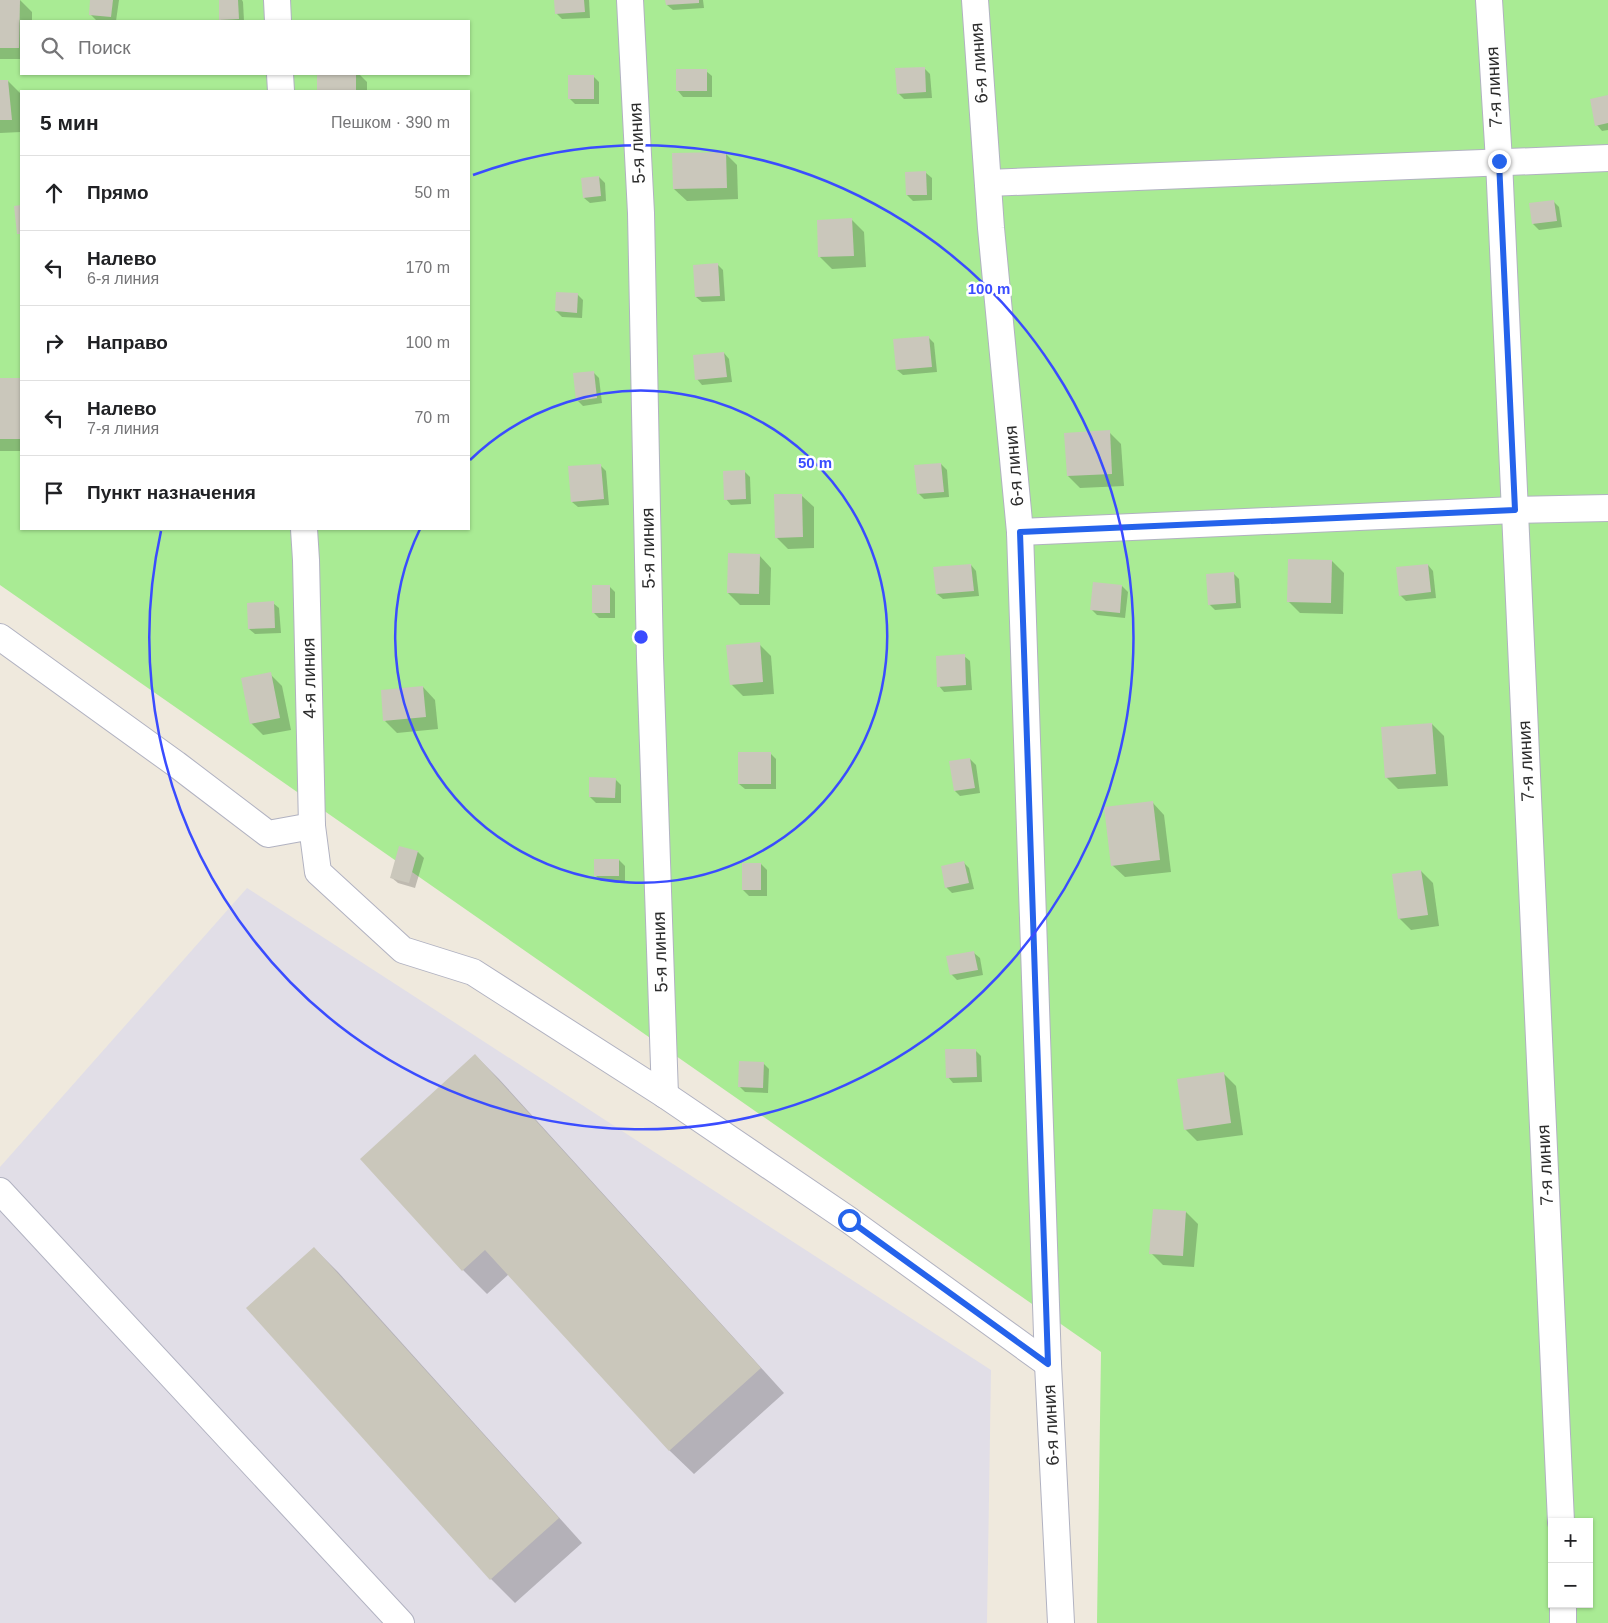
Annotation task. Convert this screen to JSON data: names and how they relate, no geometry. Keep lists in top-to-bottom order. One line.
{"streets":{"street":["6-я линия","7-я линия","5-я линия","4-я линия"]},"crossings":[["6-я линия","4-я линия"],["5-я линия","4-я линия"]],"page":{"search":"Поиск","heading":["5 мин","Пешком · 390 m"],"list":[["Прямо","50 m"],["Налево","6-я линия","170 m"],["Направо","100 m"],["Налево","7-я линия","70 m"],"Пункт назначения"],"map_buttons":["+","−"]},"rings":["100 m","50 m"]}
